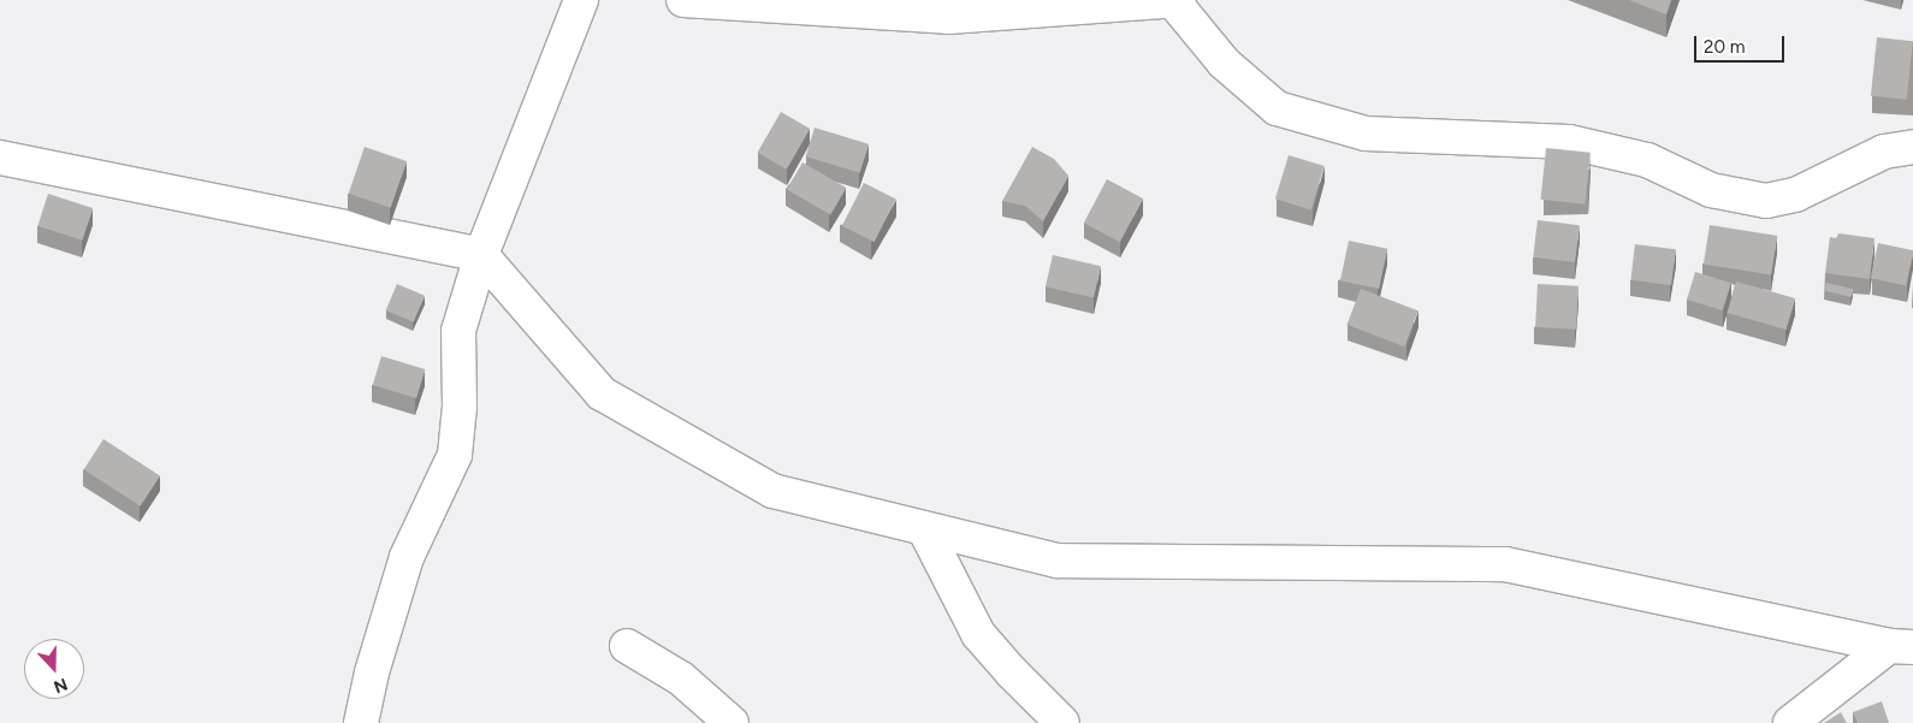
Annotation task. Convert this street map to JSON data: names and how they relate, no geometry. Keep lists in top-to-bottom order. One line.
{"scale_bar":"20 m","north":"bottom"}
